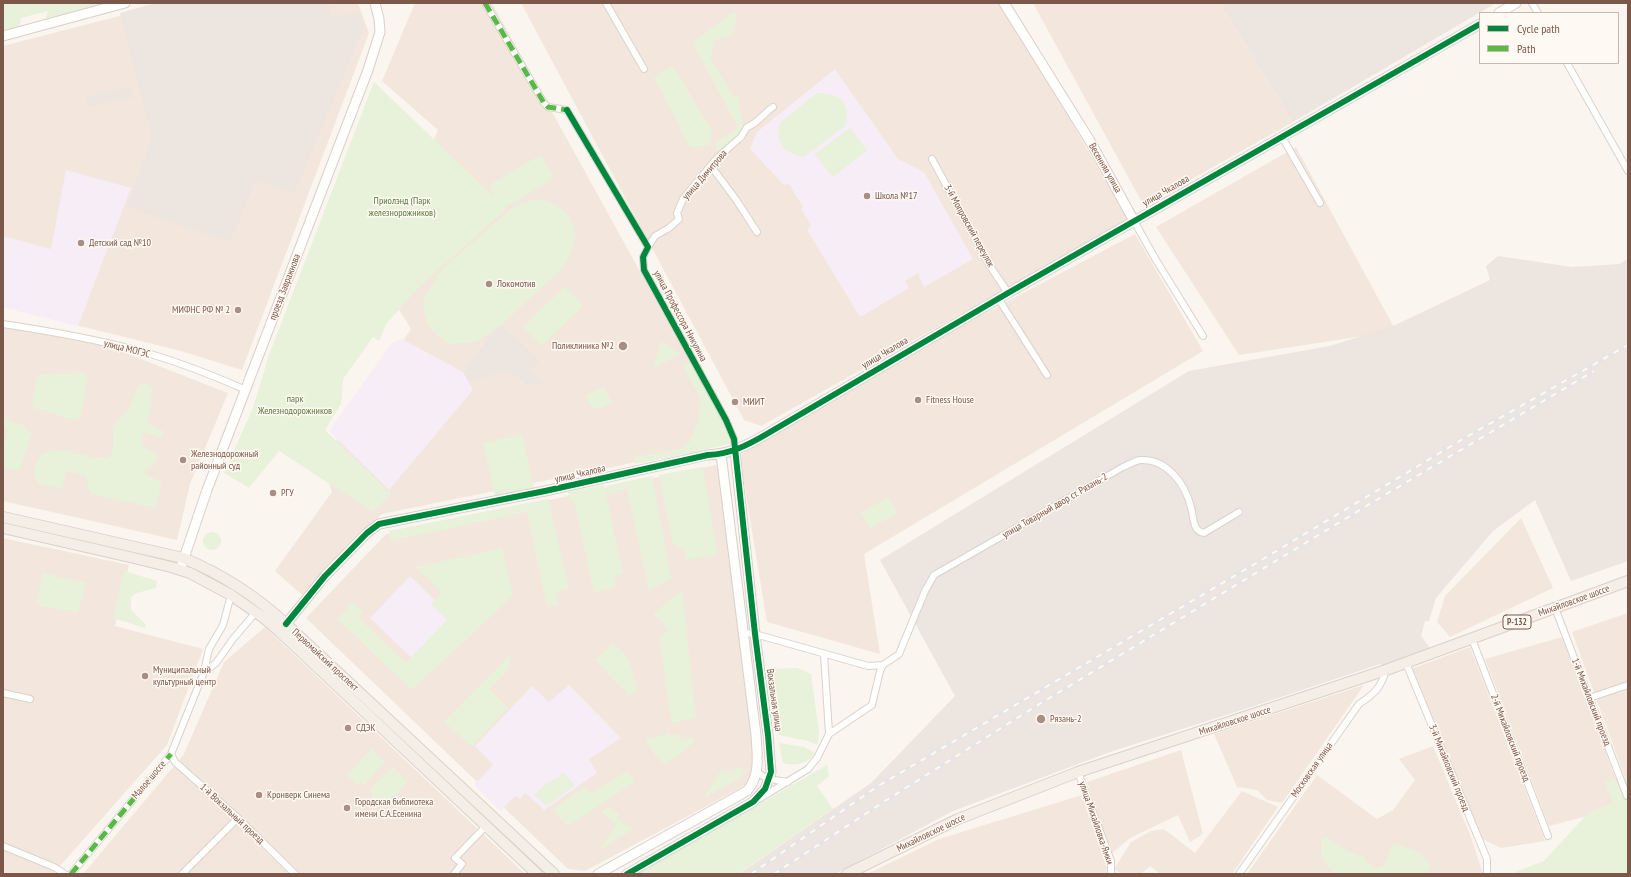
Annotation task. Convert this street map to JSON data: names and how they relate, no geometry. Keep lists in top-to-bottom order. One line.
{"streets":{"main road":["Михайловское шоссе","Р-132","Первомайский проспект"],"street":["Весенняя улица","улица Димитрова","улица Чкалова","3-й Мопровский переулок","проезд Завражнова","улица Профессора Никулина","улица МОГЭС","улица Товарный двор ст. Рязань-2","Вокзальная улица","1-й Михайловский проезд","2-й Михайловский проезд","3-й Михайловский проезд","Московская улица","Малое шоссе","1-й Вокзальный проезд","улица Михайловка-Ямки"]},"crossings":[["Весенняя улица","улица Чкалова"],["улица Димитрова","улица Профессора Никулина"],["улица Чкалова","3-й Мопровский переулок"],["улица Чкалова","улица Профессора Никулина"],["улица Чкалова","Первомайский проспект"],["улица Чкалова","Вокзальная улица"],["проезд Завражнова","улица МОГЭС"],["проезд Завражнова","Первомайский проспект"],["улица Профессора Никулина","Вокзальная улица"],["Михайловское шоссе","1-й Михайловский проезд"],["Михайловское шоссе","2-й Михайловский проезд"],["Михайловское шоссе","3-й Михайловский проезд"],["Михайловское шоссе","Московская улица"],["Михайловское шоссе","улица Михайловка-Ямки"],["Первомайский проспект","Малое шоссе"],["Малое шоссе","1-й Вокзальный проезд"]],"parks":["Приолэнд (Парк железнорожников)","парк Железнодорожников"],"places":["Школа №17","Детский сад №10","Локомотив","МИФНС РФ № 2","Поликлиника №2","Fitness House","МИИТ","Железнодорожный районный суд","РГУ","Муниципальный культурный центр","Рязань-2","СДЭК","Кронверк Синема","Городская библиотека имени С.А.Есенина"],"legend":["Cycle path","Path"]}
